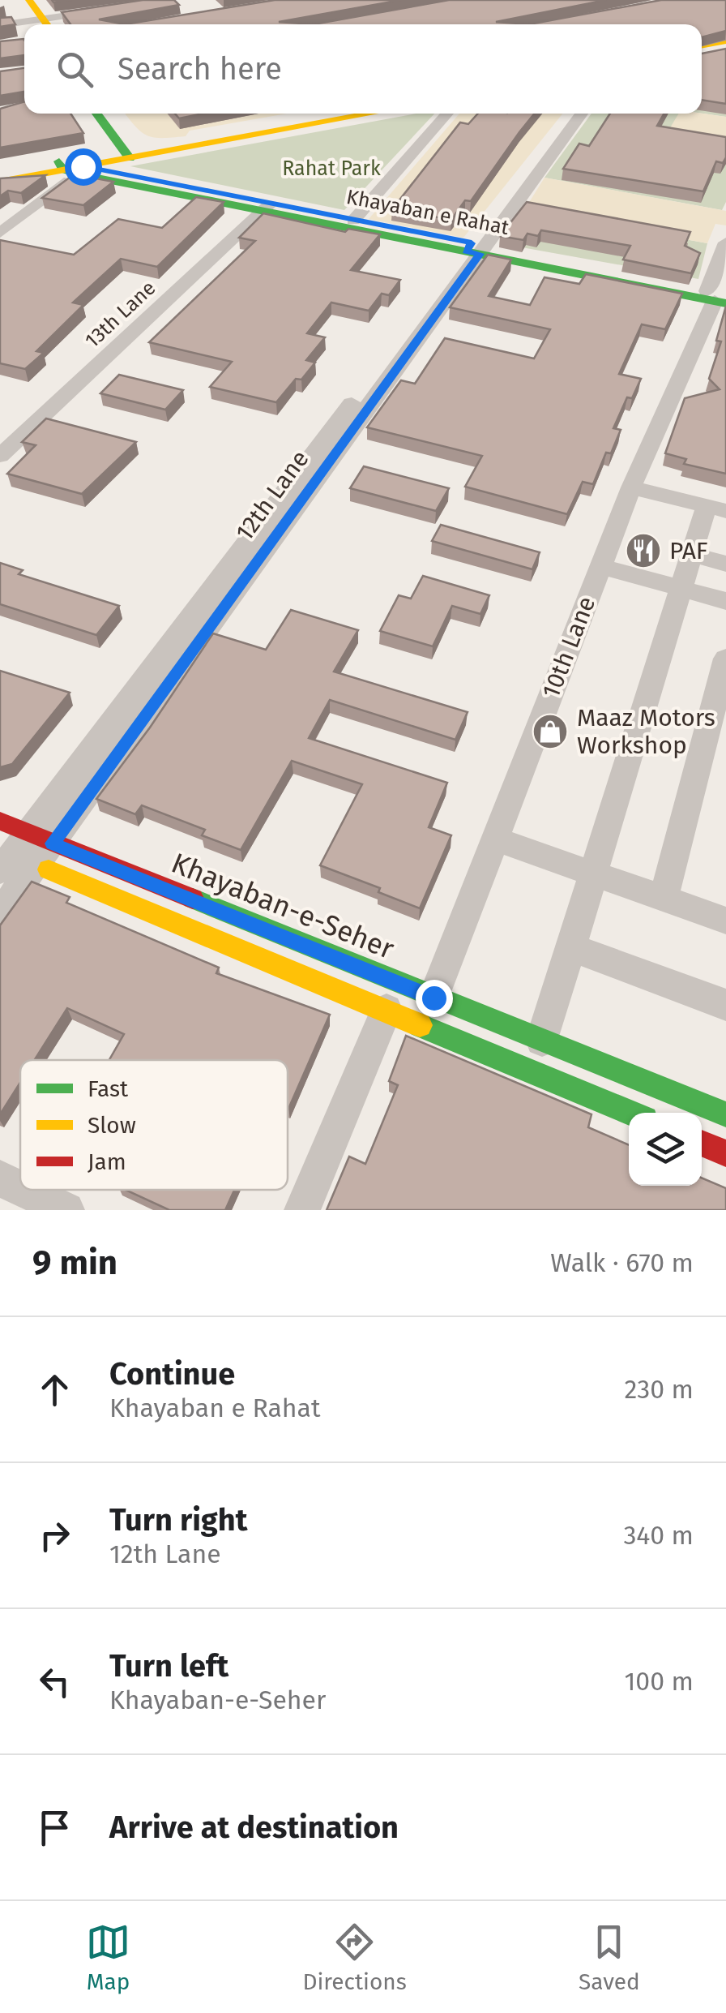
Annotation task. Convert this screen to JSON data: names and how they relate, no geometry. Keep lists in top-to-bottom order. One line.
{"streets":{"street":["Khayaban e Rahat","13th Lane","12th Lane","10th Lane","Khayaban-e-Seher"]},"crossings":[["Khayaban e Rahat","13th Lane"],["Khayaban e Rahat","12th Lane"],["Khayaban e Rahat","10th Lane"],["12th Lane","Khayaban-e-Seher"],["10th Lane","Khayaban-e-Seher"]],"parks":["Rahat Park"],"places":{"restaurant":["PAF"],"shop":["Maaz Motors Workshop"]},"legend":["Fast","Slow","Jam"],"page":{"search":"Search here","heading":["9 min","Walk · 670 m"],"list":[["Continue","Khayaban e Rahat","230 m"],["Turn right","12th Lane","340 m"],["Turn left","Khayaban-e-Seher","100 m"],"Arrive at destination"],"nav":["Map","Directions","Saved"]}}
